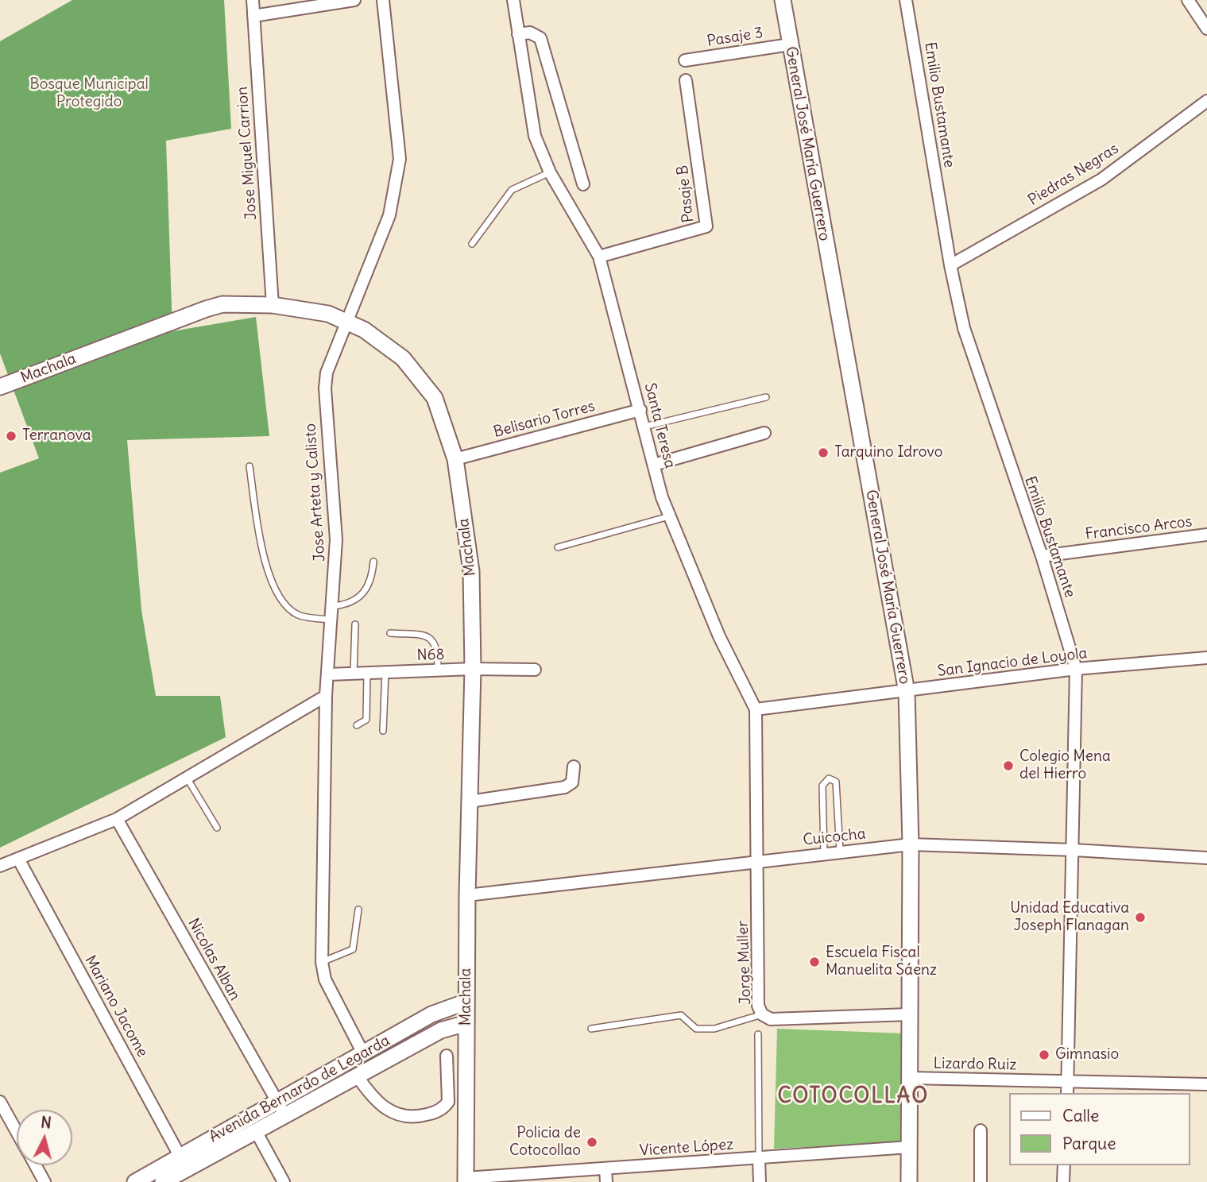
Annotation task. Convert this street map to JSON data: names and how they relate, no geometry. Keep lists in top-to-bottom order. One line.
{"streets":{"street":["Pasaje 3","Emilio Bustamante","General José María Guerrero","Jose Miguel Carrion","Piedras Negras","Pasaje B","Machala","Belisario Torres","Santa Teresa","Jose Arteta y Calisto","Francisco Arcos","N68","San Ignacio de Loyola","Cuicocha","Nicolas Alban","Jorge Muller","Mariano Jacome","Lizardo Ruiz","Avenida Bernardo de Legarda","Vicente López"]},"crossings":[["Pasaje 3","General José María Guerrero"],["Emilio Bustamante","Piedras Negras"],["Emilio Bustamante","Francisco Arcos"],["Emilio Bustamante","San Ignacio de Loyola"],["Emilio Bustamante","Cuicocha"],["Emilio Bustamante","Lizardo Ruiz"],["General José María Guerrero","San Ignacio de Loyola"],["General José María Guerrero","Cuicocha"],["General José María Guerrero","Jorge Muller"],["General José María Guerrero","Lizardo Ruiz"],["General José María Guerrero","Vicente López"],["Jose Miguel Carrion","Machala"],["Pasaje B","Santa Teresa"],["Machala","Belisario Torres"],["Machala","Jose Arteta y Calisto"],["Machala","N68"],["Machala","Cuicocha"],["Machala","Avenida Bernardo de Legarda"],["Machala","Vicente López"],["Belisario Torres","Santa Teresa"],["Santa Teresa","San Ignacio de Loyola"],["Santa Teresa","Cuicocha"],["Santa Teresa","Jorge Muller"],["Jose Arteta y Calisto","N68"],["Jose Arteta y Calisto","Avenida Bernardo de Legarda"],["Cuicocha","Jorge Muller"],["Nicolas Alban","Avenida Bernardo de Legarda"],["Mariano Jacome","Avenida Bernardo de Legarda"]],"districts":["COTOCOLLAO"],"parks":["Bosque Municipal Protegido"],"places":["Terranova","Tarquino Idrovo","Colegio Mena del Hierro","Unidad Educativa Joseph Flanagan","Escuela Fiscal Manuelita Sáenz","Gimnasio","Policia de Cotocollao"],"legend":["Calle","Parque"],"north":"top"}
